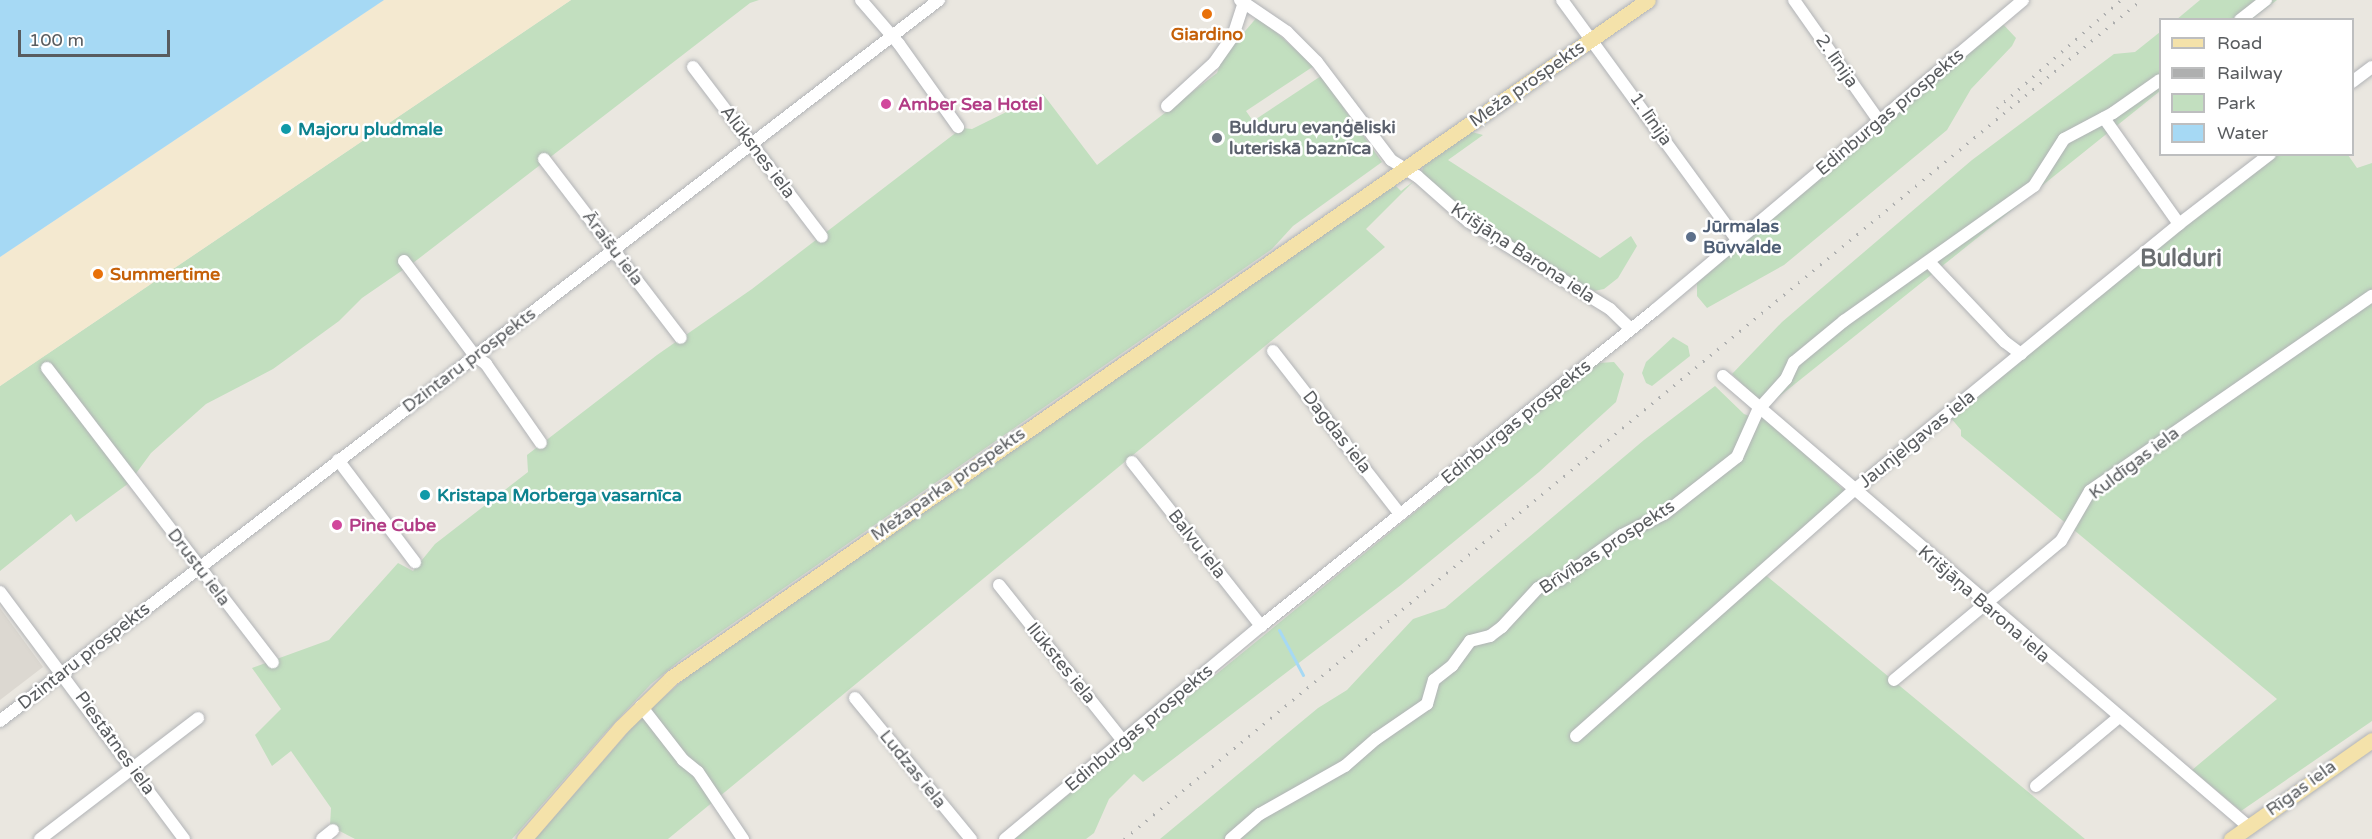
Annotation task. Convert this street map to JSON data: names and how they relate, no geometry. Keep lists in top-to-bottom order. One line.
{"streets":{"main road":["Meža prospekts","Mežaparka prospekts","Rīgas iela"],"street":["2. līnija","Edinburgas prospekts","1. līnija","Alūksnes iela","Āraišu iela","Krišjāņa Barona iela","Dzintaru prospekts","Dagdas iela","Jaunjelgavas iela","Kuldīgas iela","Balvu iela","Brīvības prospekts","Drustu iela","Ilūkstes iela","Piestātnes iela","Ludzas iela"]},"crossings":[["2. līnija","Edinburgas prospekts"],["Meža prospekts","1. līnija"],["Meža prospekts","Krišjāņa Barona iela"],["Meža prospekts","Mežaparka prospekts"],["Edinburgas prospekts","1. līnija"],["Edinburgas prospekts","Krišjāņa Barona iela"],["Edinburgas prospekts","Dagdas iela"],["Edinburgas prospekts","Balvu iela"],["Edinburgas prospekts","Ilūkstes iela"],["Alūksnes iela","Dzintaru prospekts"],["Āraišu iela","Dzintaru prospekts"],["Krišjāņa Barona iela","Jaunjelgavas iela"],["Krišjāņa Barona iela","Kuldīgas iela"],["Krišjāņa Barona iela","Mežaparka prospekts"],["Krišjāņa Barona iela","Brīvības prospekts"],["Krišjāņa Barona iela","Rīgas iela"],["Dzintaru prospekts","Drustu iela"],["Dzintaru prospekts","Piestātnes iela"]],"districts":["Bulduri"],"places":["Giardino","Amber Sea Hotel","Majoru pludmale","Bulduru evaņģēliski luteriskā baznīca","Jūrmalas Būvvalde","Summertime","Kristapa Morberga vasarnīca","Pine Cube"],"legend":["Road","Railway","Park","Water"],"scale_bar":"100 m"}
